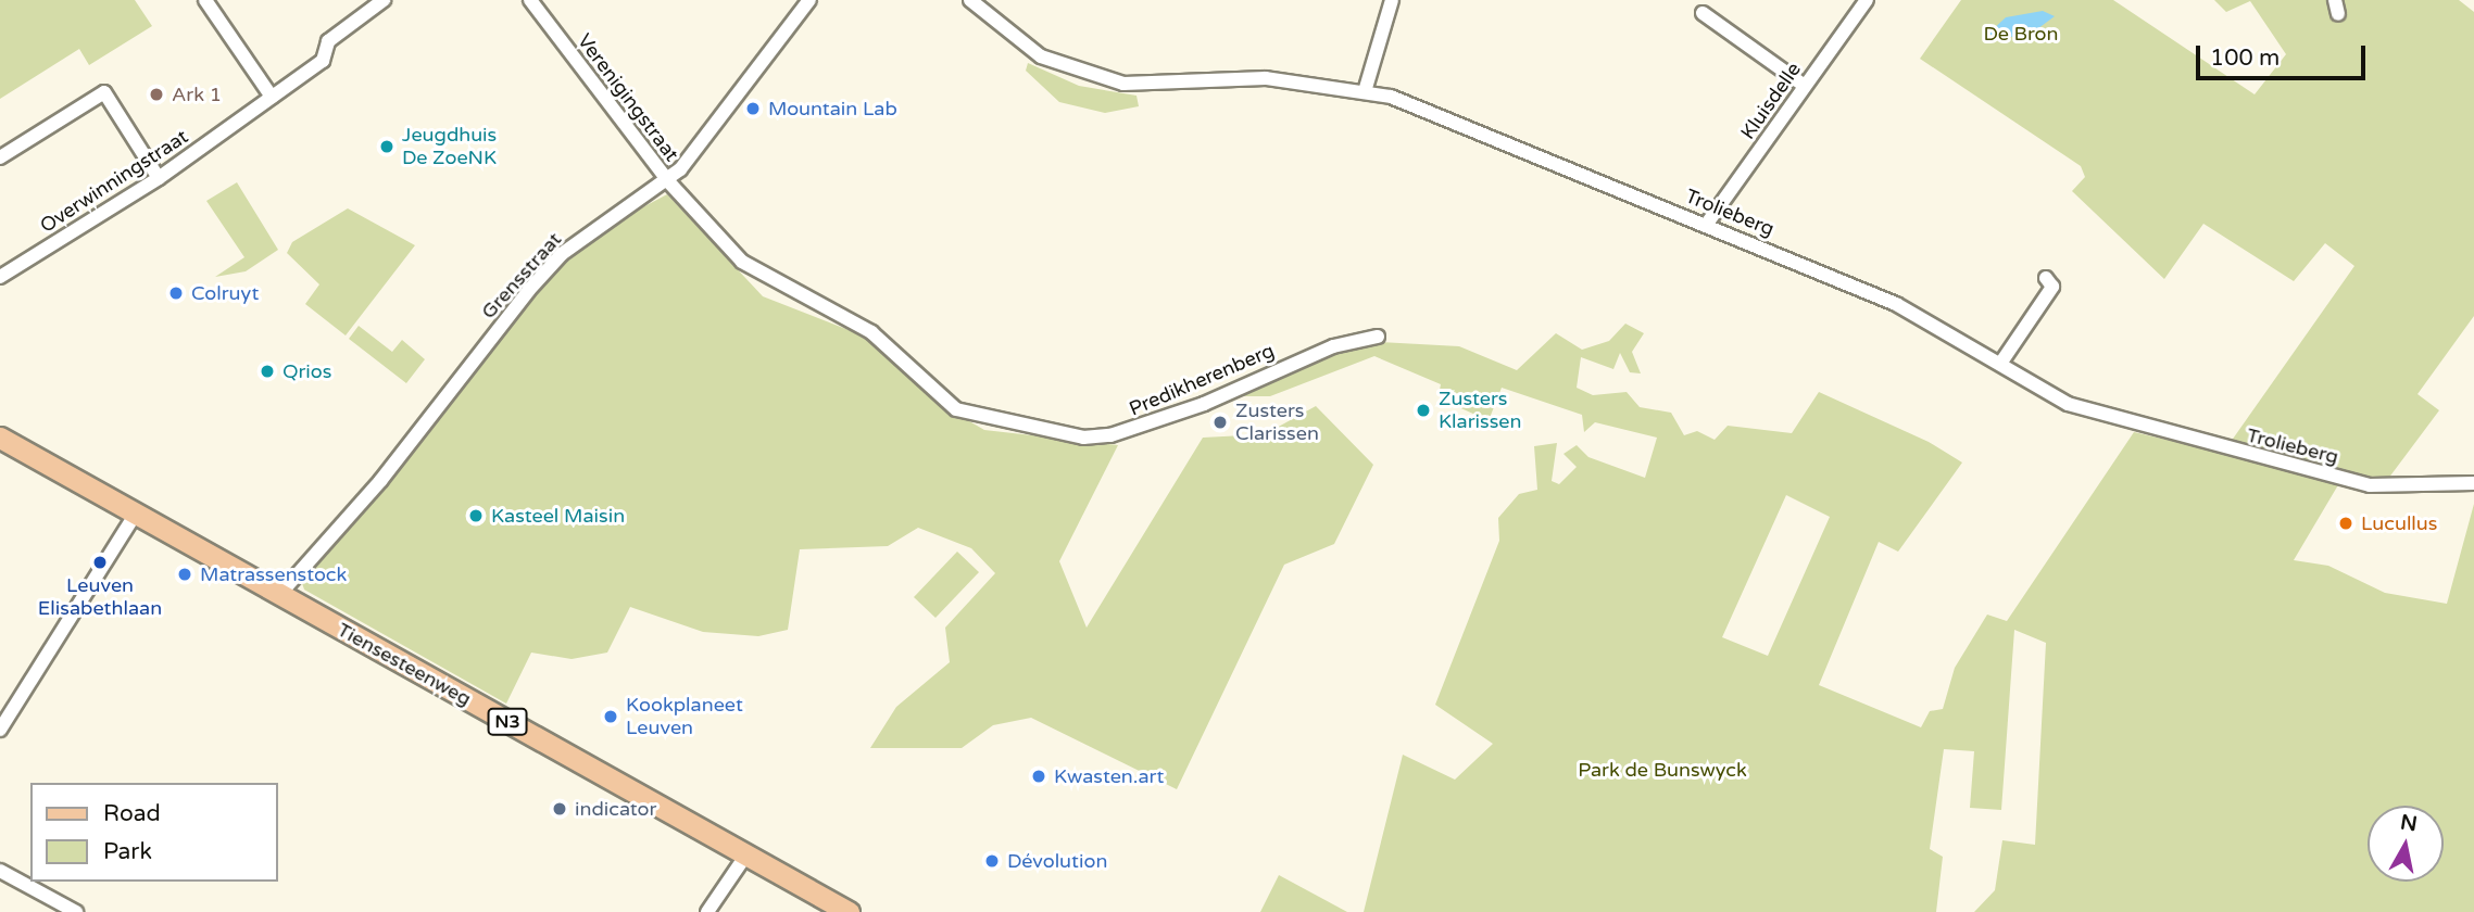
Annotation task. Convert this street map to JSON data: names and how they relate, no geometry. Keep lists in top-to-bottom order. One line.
{"streets":{"main road":["Tiensesteenweg","N3"],"street":["Verenigingstraat","Kluisdelle","Overwinningstraat","Trolieberg","Grensstraat","Predikherenberg"]},"crossings":[["Verenigingstraat","Grensstraat"],["Verenigingstraat","Predikherenberg"],["Kluisdelle","Trolieberg"],["Grensstraat","Predikherenberg"],["Grensstraat","Tiensesteenweg"]],"parks":["De Bron","Park de Bunswyck"],"places":["Ark 1","Mountain Lab","Jeugdhuis De ZoeNK","Colruyt","Qrios","Zusters Klarissen","Zusters Clarissen","Kasteel Maisin","Lucullus","Leuven Elisabethlaan","Matrassenstock","Kookplaneet Leuven","Kwasten.art","indicator","Dévolution"],"legend":["Road","Park"],"scale_bar":"100 m","north":"top"}
